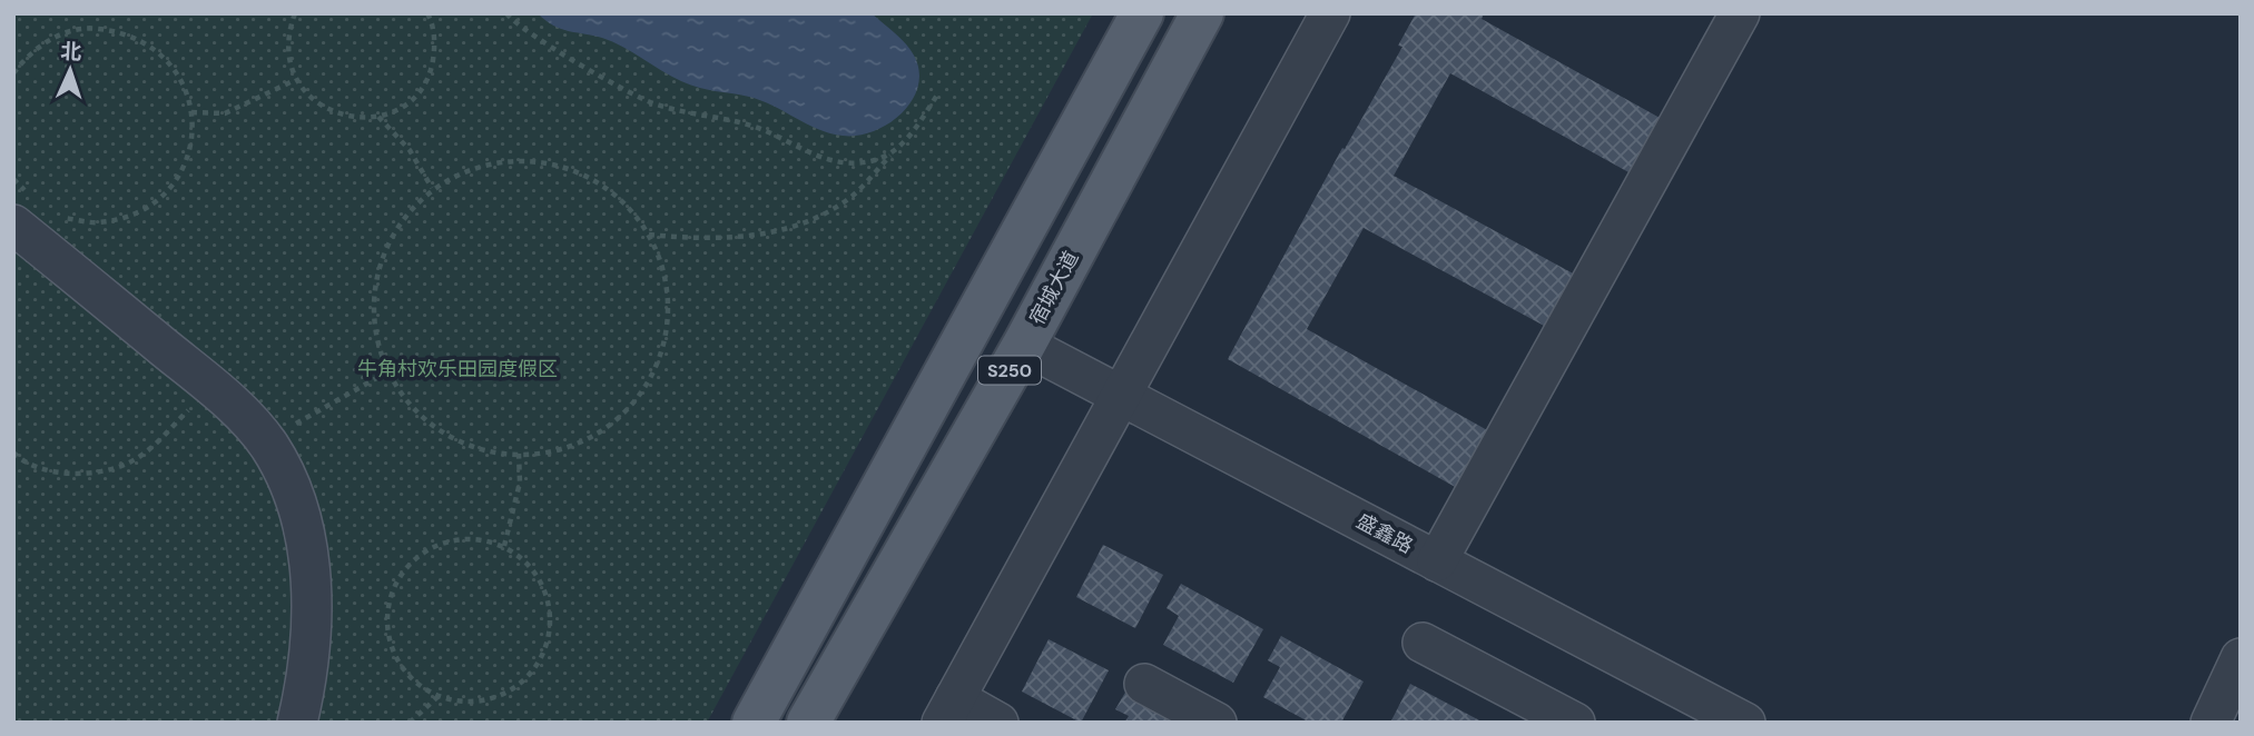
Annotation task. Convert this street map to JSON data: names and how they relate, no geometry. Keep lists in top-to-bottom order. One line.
{"streets":{"main road":["宿城大道","S250"],"street":["盛鑫路"]},"crossings":[["宿城大道","盛鑫路"]],"parks":["牛角村欢乐田园度假区"],"north":"top"}
